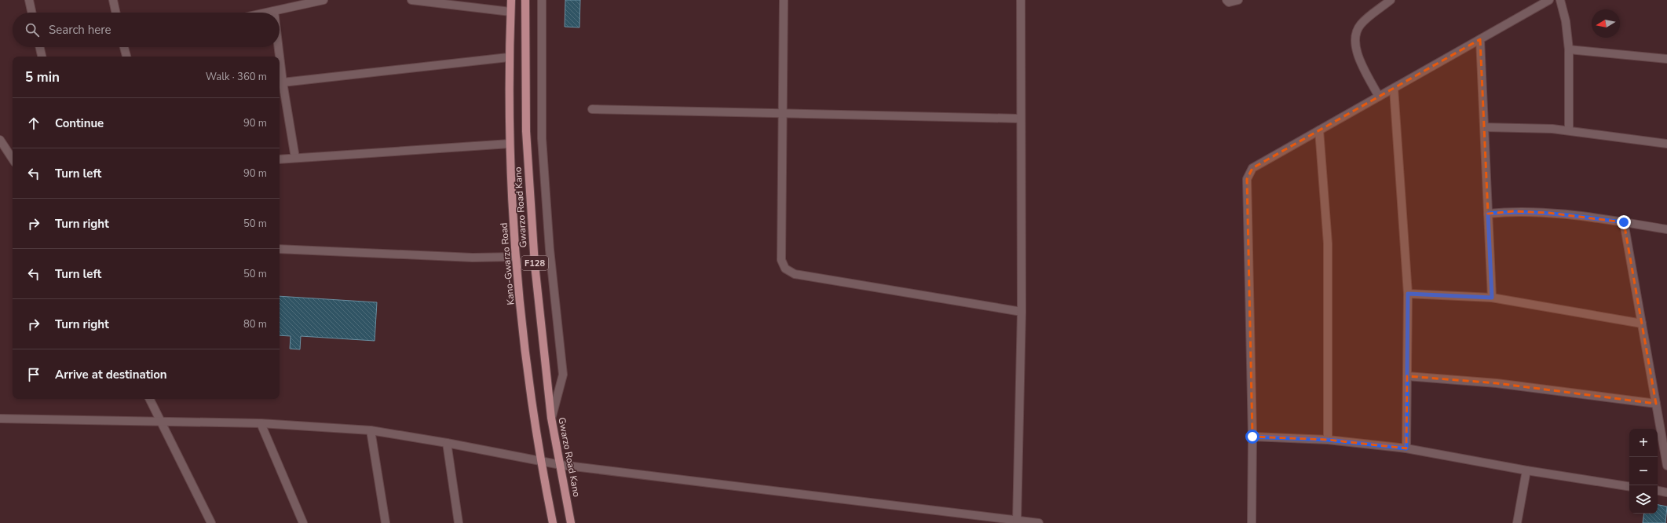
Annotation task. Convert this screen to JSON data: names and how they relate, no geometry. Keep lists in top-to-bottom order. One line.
{"streets":{"main road":["Gwarzo Road Kano","F128","Kano-Gwarzo Road"]},"north":"left","page":{"search":"Search here","heading":["5 min","Walk · 360 m"],"list":[["Continue","90 m"],["Turn left","90 m"],["Turn right","50 m"],["Turn left","50 m"],["Turn right","80 m"],"Arrive at destination"],"map_buttons":["+","−"]}}
